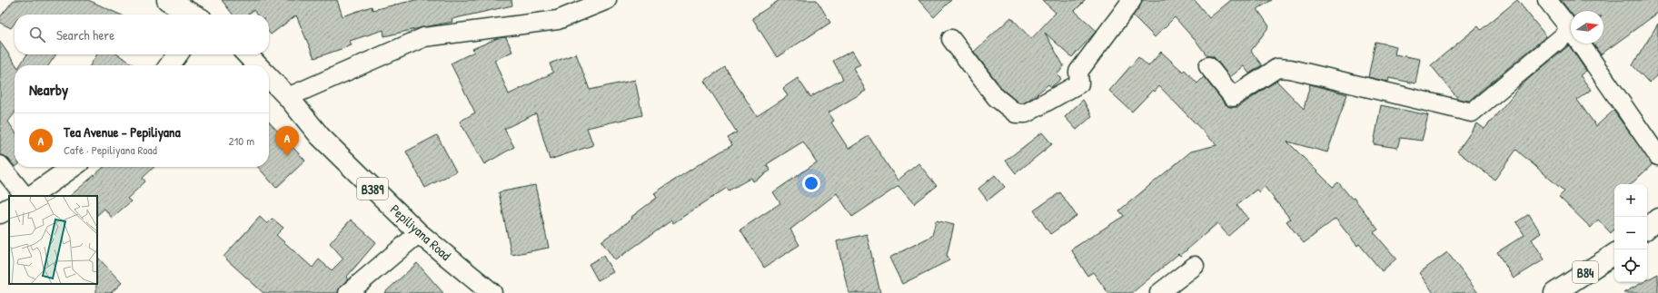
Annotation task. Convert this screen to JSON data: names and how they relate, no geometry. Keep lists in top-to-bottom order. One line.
{"streets":{"main road":["B389","Pepiliyana Road","B84"]},"north":"right","page":{"search":"Search here","heading":"Nearby","list":[{"mark":"A","name":"Tea Avenue - Pepiliyana","note":"Café · Pepiliyana Road","value":"210 m"}],"pins":"A","map_buttons":["+","−"]}}
